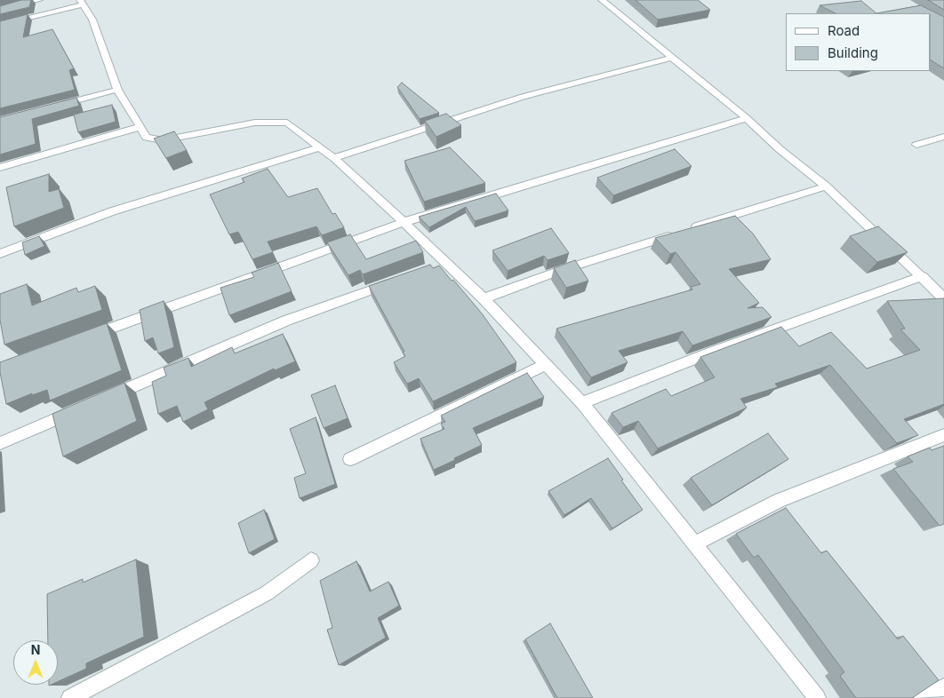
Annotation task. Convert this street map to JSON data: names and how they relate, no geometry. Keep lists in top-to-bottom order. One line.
{"legend":["Road","Building"],"north":"top"}
